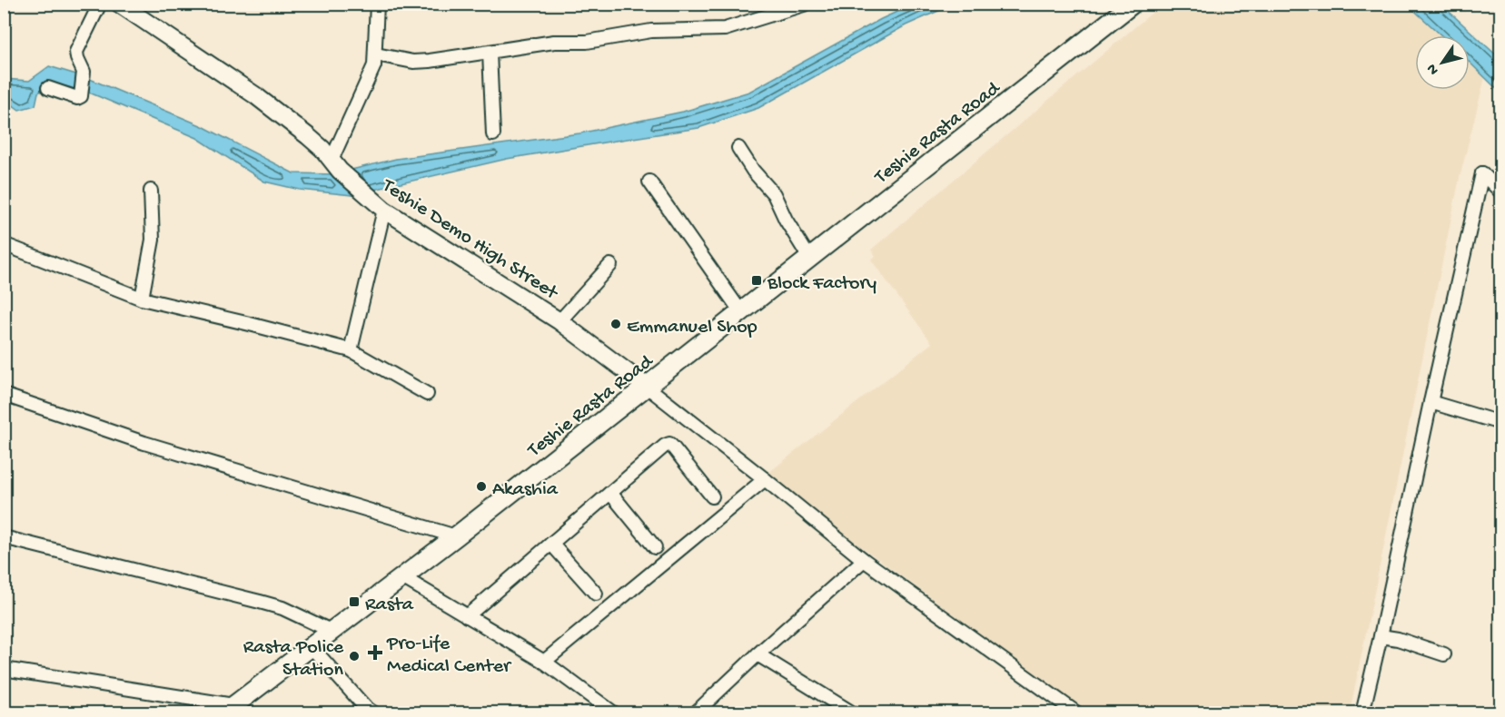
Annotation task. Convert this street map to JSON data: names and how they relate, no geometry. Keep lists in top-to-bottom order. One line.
{"streets":{"main road":["Teshie Rasta Road"],"street":["Teshie Demo High Street"]},"crossings":[["Teshie Rasta Road","Teshie Demo High Street"]],"places":{"transit":["Block Factory","Rasta"],"other":["Emmanuel Shop","Akashia","Rasta Police Station"],"health":["Pro-Life Medical Center"]},"north":"bottom left"}
